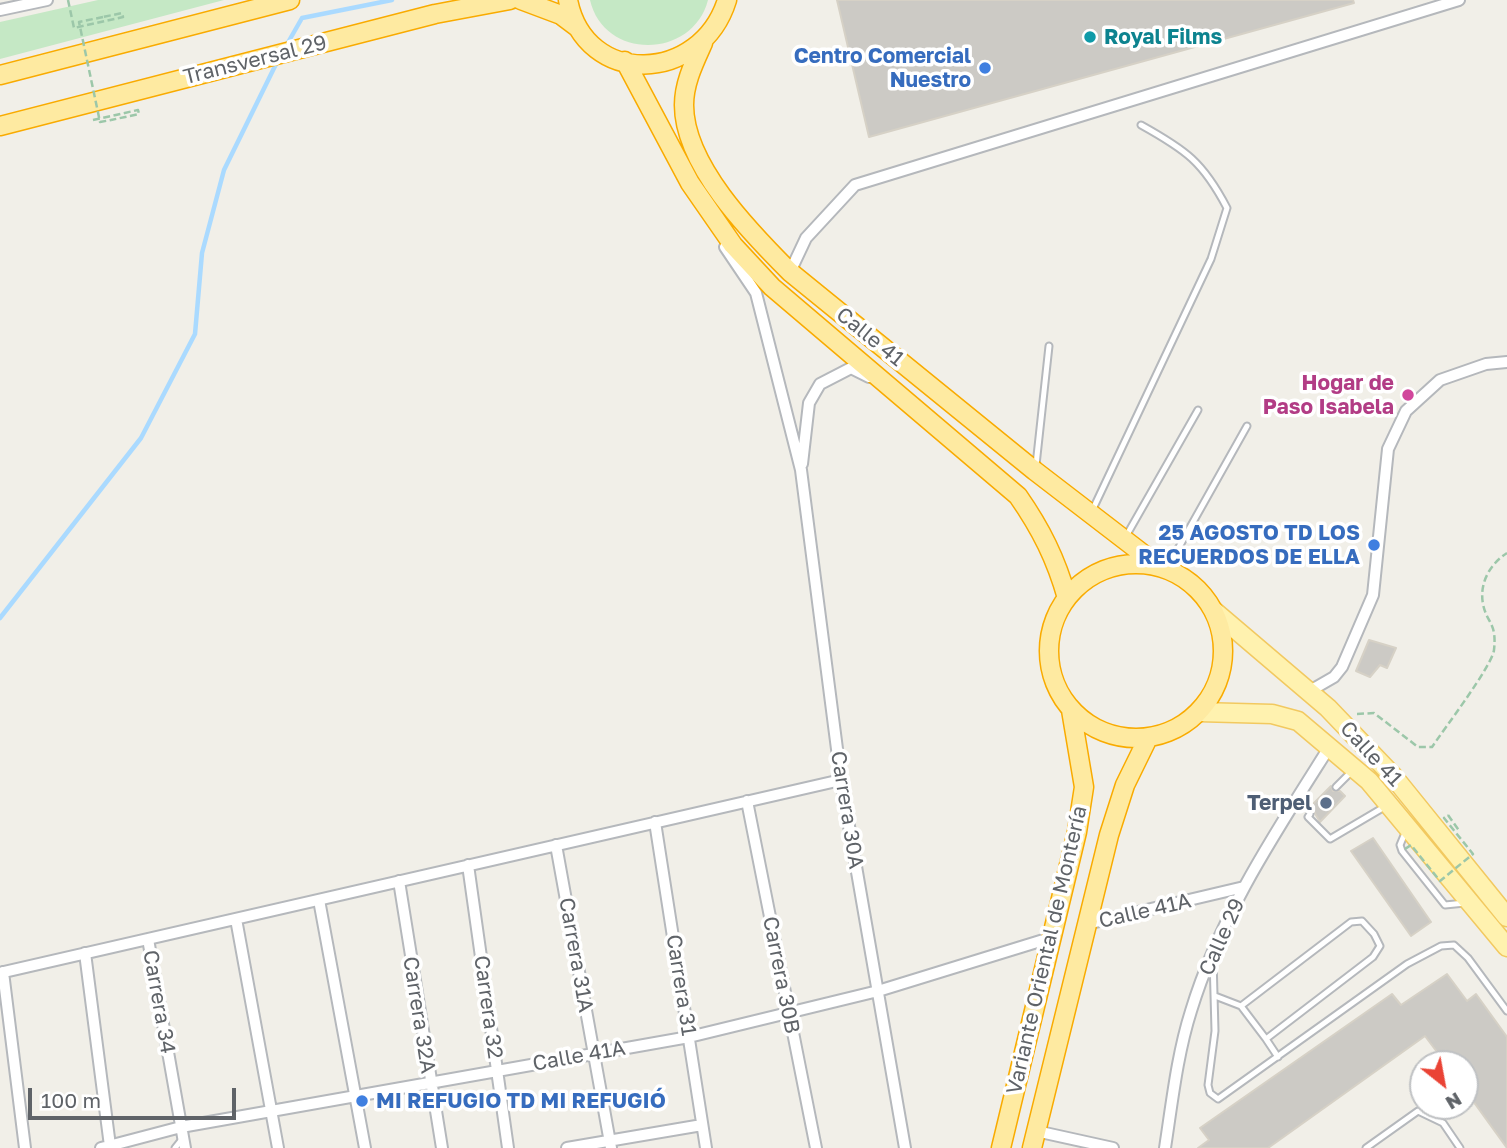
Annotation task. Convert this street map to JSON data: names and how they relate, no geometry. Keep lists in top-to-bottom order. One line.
{"streets":{"highway":["Transversal 29","Calle 41","Variante Oriental de Montería"],"street":["Carrera 30A","Calle 41A","Calle 29","Carrera 31A","Carrera 30B","Carrera 31","Carrera 34","Carrera 32","Carrera 32A"]},"crossings":[["Calle 41","Calle 29"],["Calle 41","Variante Oriental de Montería"],["Carrera 30A","Calle 41A"],["Calle 41A","Calle 29"],["Calle 41A","Variante Oriental de Montería"],["Calle 41A","Carrera 31A"],["Calle 41A","Carrera 30B"],["Calle 41A","Carrera 31"],["Calle 41A","Carrera 34"],["Calle 41A","Carrera 32"],["Calle 41A","Carrera 32A"]],"places":["Royal Films","Centro Comercial Nuestro","Hogar de Paso Isabela","25 AGOSTO TD LOS RECUERDOS DE ELLA","Terpel","MI REFUGIO TD MI REFUGIÓ"],"scale_bar":"100 m","north":"bottom right"}
